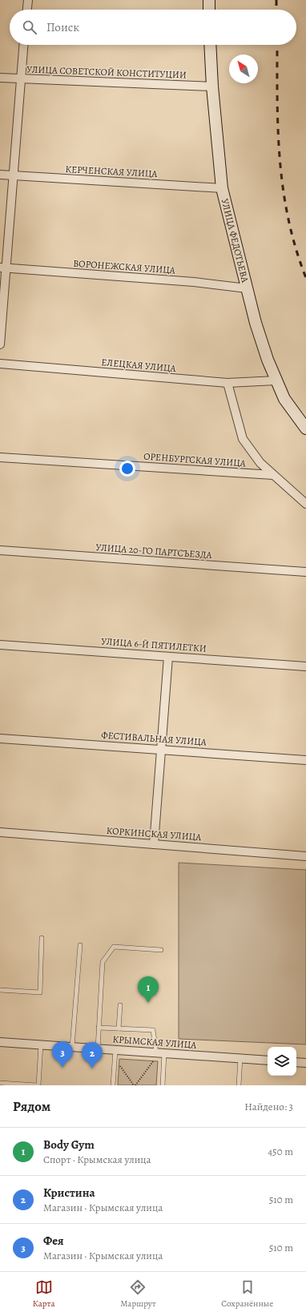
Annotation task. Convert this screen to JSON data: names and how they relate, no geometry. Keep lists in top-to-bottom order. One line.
{"streets":{"main road":["УЛИЦА ФЕДОТЬЕВА"],"street":["УЛИЦА СОВЕТСКОЙ КОНСТИТУЦИИ","КЕРЧЕНСКАЯ УЛИЦА","ВОРОНЕЖСКАЯ УЛИЦА","ЕЛЕЦКАЯ УЛИЦА","ОРЕНБУРГСКАЯ УЛИЦА","УЛИЦА 20-ГО ПАРТСЪЕЗДА","УЛИЦА 6-Й ПЯТИЛЕТКИ","ФЕСТИВАЛЬНАЯ УЛИЦА","КОРКИНСКАЯ УЛИЦА","КРЫМСКАЯ УЛИЦА"]},"crossings":[["УЛИЦА СОВЕТСКОЙ КОНСТИТУЦИИ","УЛИЦА ФЕДОТЬЕВА"],["КЕРЧЕНСКАЯ УЛИЦА","УЛИЦА ФЕДОТЬЕВА"],["УЛИЦА ФЕДОТЬЕВА","ВОРОНЕЖСКАЯ УЛИЦА"],["УЛИЦА ФЕДОТЬЕВА","ЕЛЕЦКАЯ УЛИЦА"]],"north":"top left","page":{"search":"Поиск","pins":["1","3","2"],"heading":["Рядом","Найдено: 3"],"list":[{"mark":"1","name":"Body Gym","note":"Спорт · Крымская улица","value":"450 m"},{"mark":"2","name":"Кристина","note":"Магазин · Крымская улица","value":"510 m"},{"mark":"3","name":"Фея","note":"Магазин · Крымская улица","value":"510 m"}],"nav":["Карта","Маршрут","Сохранённые"]}}
